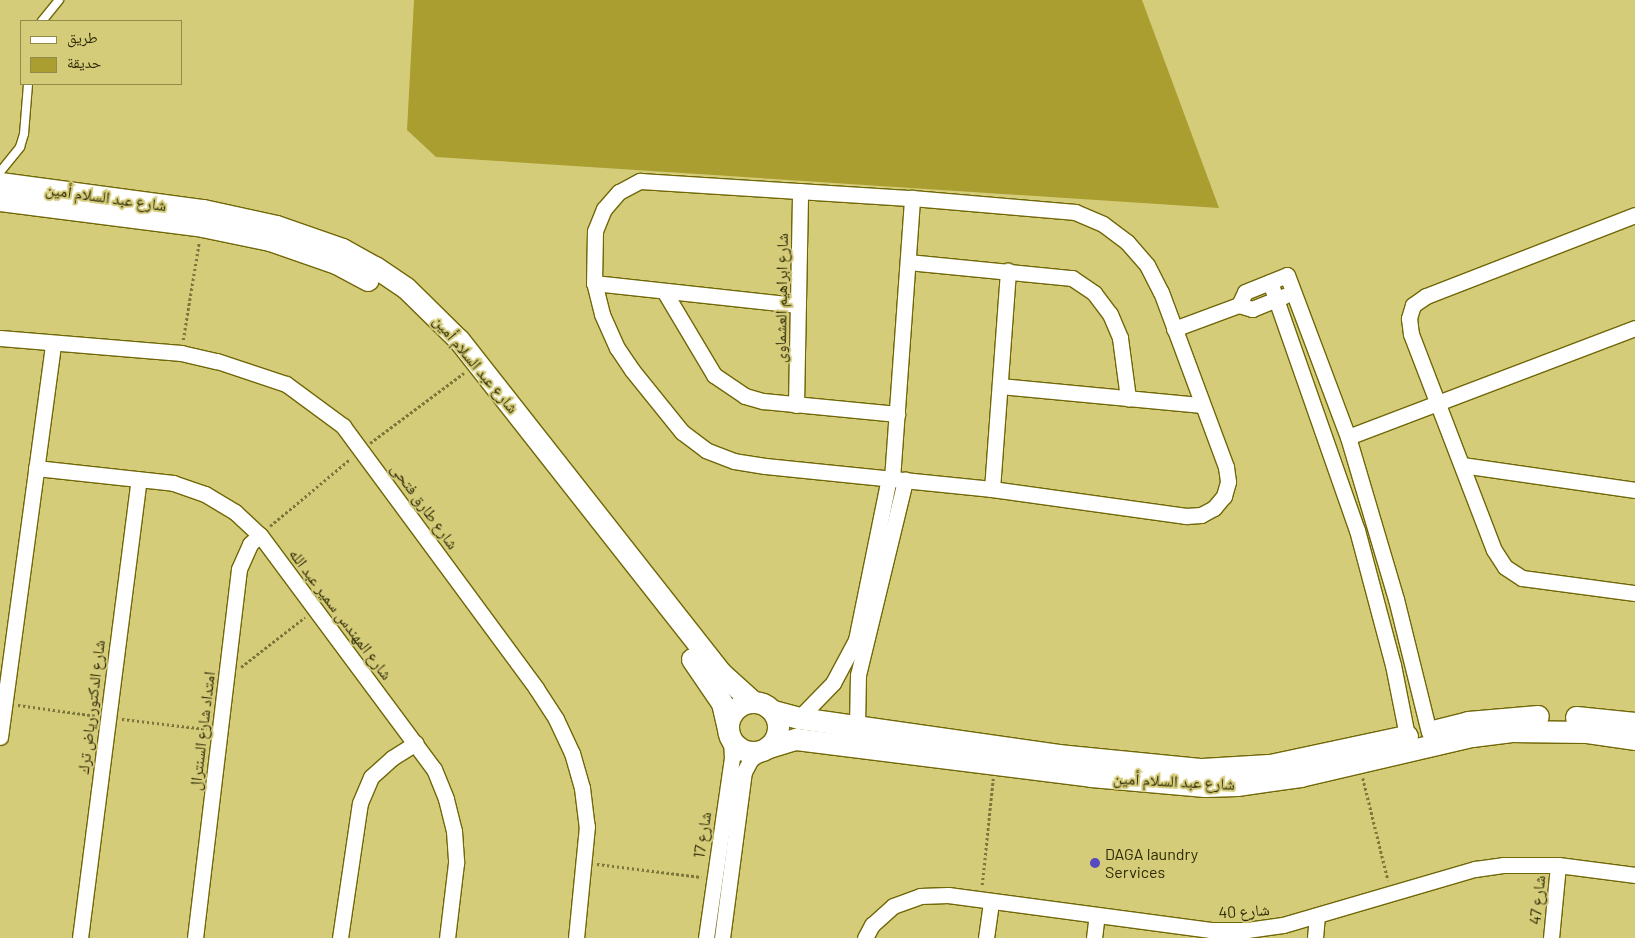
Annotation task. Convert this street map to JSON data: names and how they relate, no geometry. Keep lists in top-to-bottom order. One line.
{"streets":{"street":["شارع عبد السلام أمين","شارع ابراهيم العشماوى","شارع طارق فتحى","شارع المهندس سمير عبد الله","شارع الدكتور رياض ترك","امتداد شارع السنترال","شارع 17","شارع 47","شارع 40"]},"crossings":[["شارع عبد السلام أمين","شارع 17"],["شارع المهندس سمير عبد الله","شارع الدكتور رياض ترك"],["شارع المهندس سمير عبد الله","امتداد شارع السنترال"],["شارع 47","شارع 40"]],"places":["DAGA laundry Services"],"legend":["طريق","حديقة"]}
